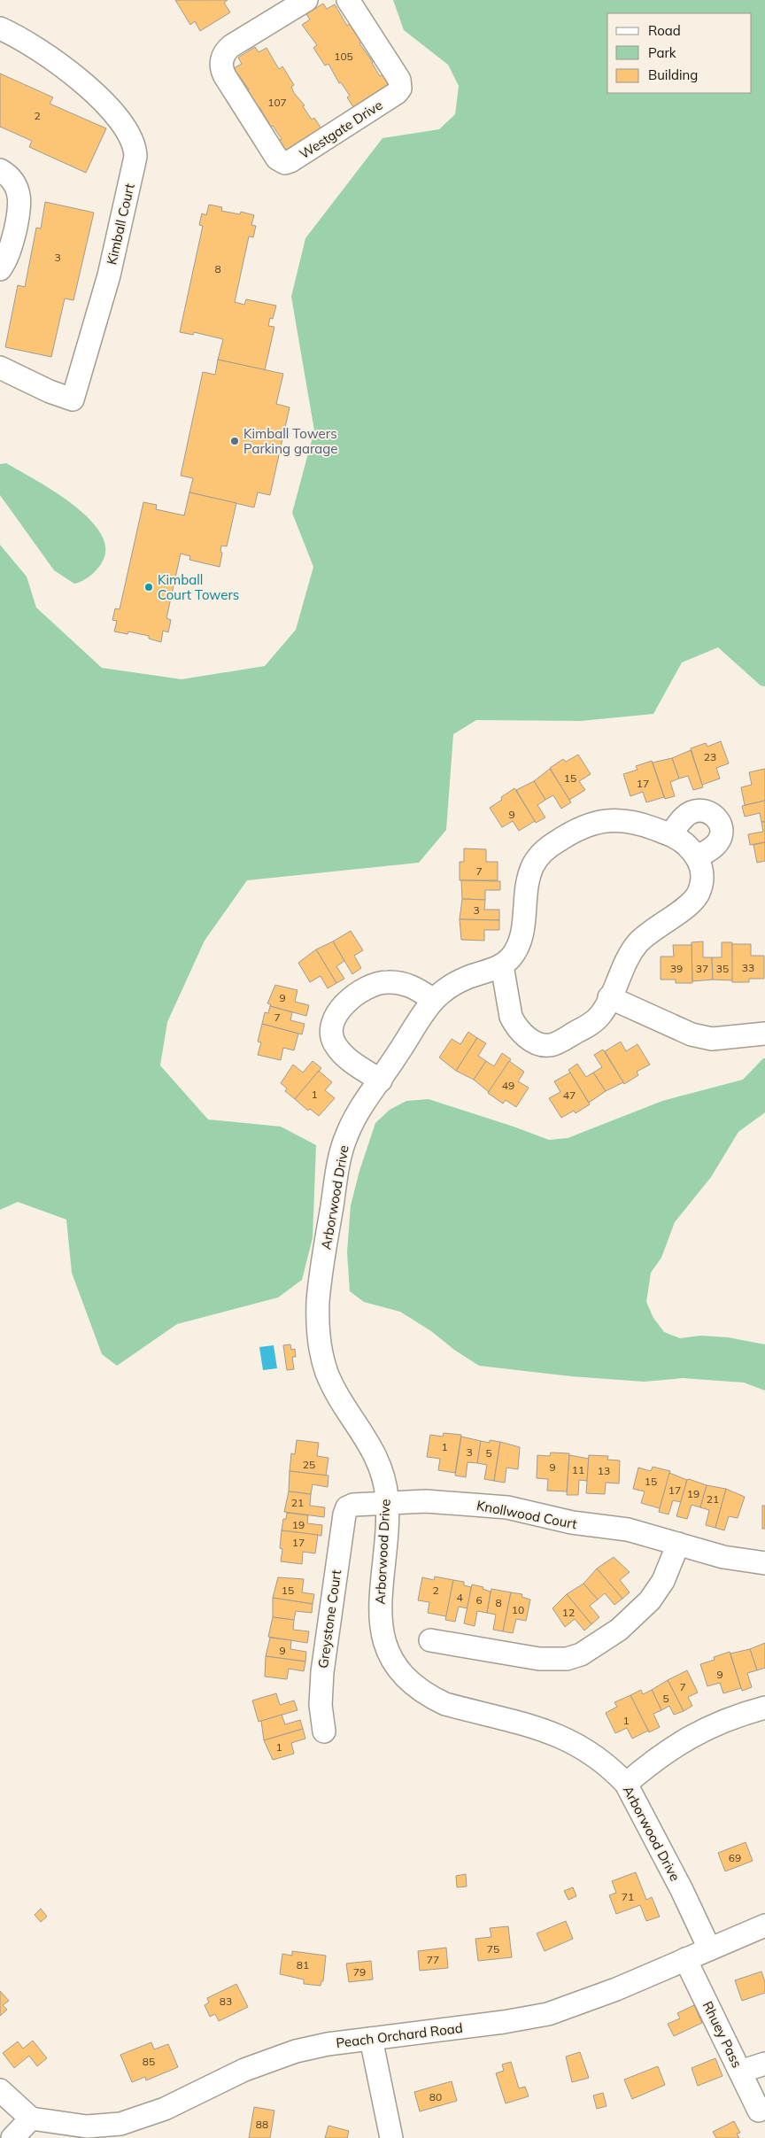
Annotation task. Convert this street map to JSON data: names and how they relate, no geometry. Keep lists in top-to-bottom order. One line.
{"streets":{"street":["Westgate Drive","Kimball Court","Arborwood Drive","Knollwood Court","Greystone Court","Rhuey Pass","Peach Orchard Road"]},"crossings":[["Arborwood Drive","Knollwood Court"],["Arborwood Drive","Peach Orchard Road"],["Knollwood Court","Greystone Court"],["Rhuey Pass","Peach Orchard Road"]],"places":["Kimball Towers Parking garage","Kimball Court Towers"],"house_numbers":["105","107","2","3","8","23","15","17","9","7","3","33","39","37","35","9","7","49","1","47","1","3","5","25","9","11","13","15","17","19","21","21","19","17","15","2","4","6","8","10","12","9","9","7","5","1","1","69","71","75","77","81","79","83","85","80","88"],"legend":["Road","Park","Building"]}
